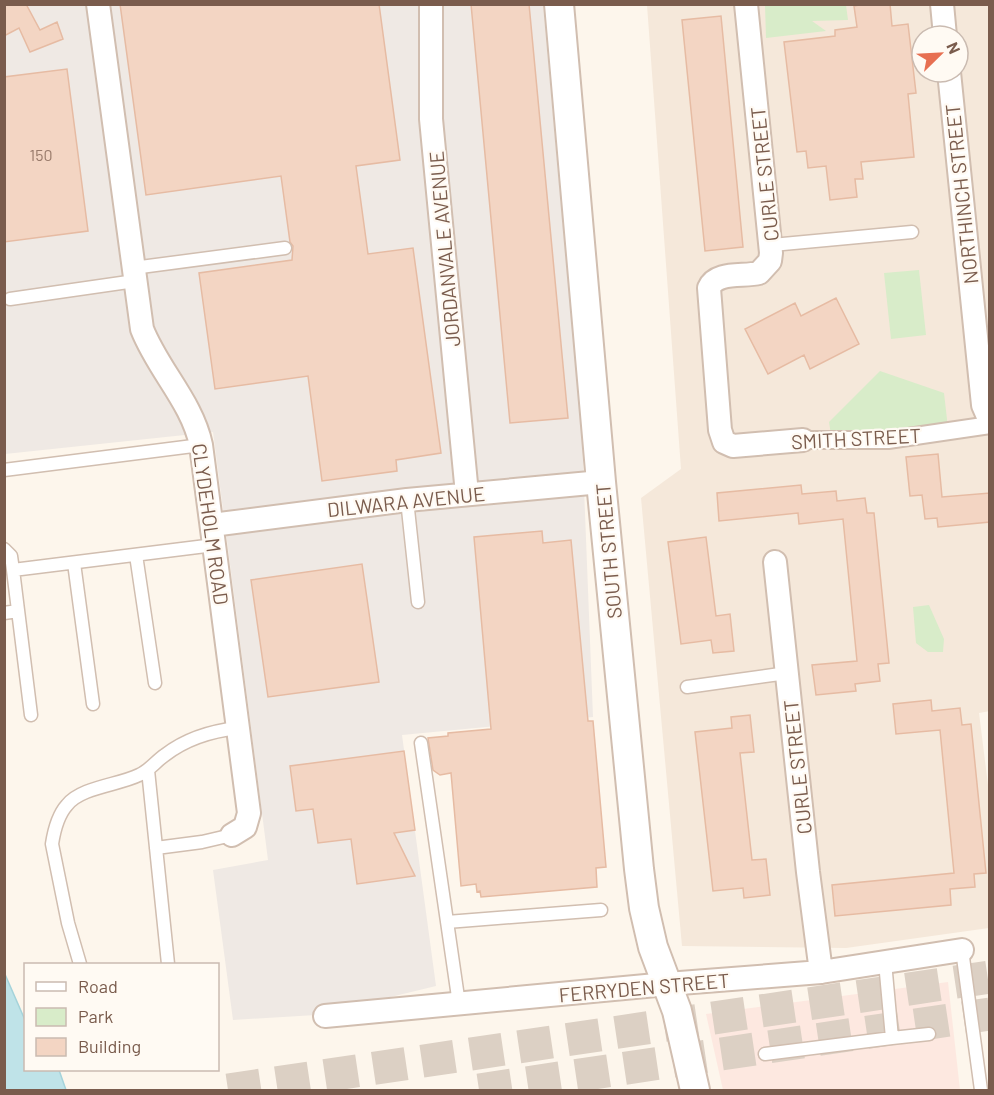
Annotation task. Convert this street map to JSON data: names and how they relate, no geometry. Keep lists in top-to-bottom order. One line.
{"streets":{"street":["CURLE STREET","NORTHINCH STREET","JORDANVALE AVENUE","SMITH STREET","DILWARA AVENUE","CLYDEHOLM ROAD","SOUTH STREET","FERRYDEN STREET"]},"crossings":[["CURLE STREET","SMITH STREET"],["CURLE STREET","FERRYDEN STREET"],["NORTHINCH STREET","SMITH STREET"],["JORDANVALE AVENUE","DILWARA AVENUE"],["DILWARA AVENUE","CLYDEHOLM ROAD"],["DILWARA AVENUE","SOUTH STREET"],["SOUTH STREET","FERRYDEN STREET"]],"house_numbers":["150"],"legend":["Road","Park","Building"],"north":"top right"}
